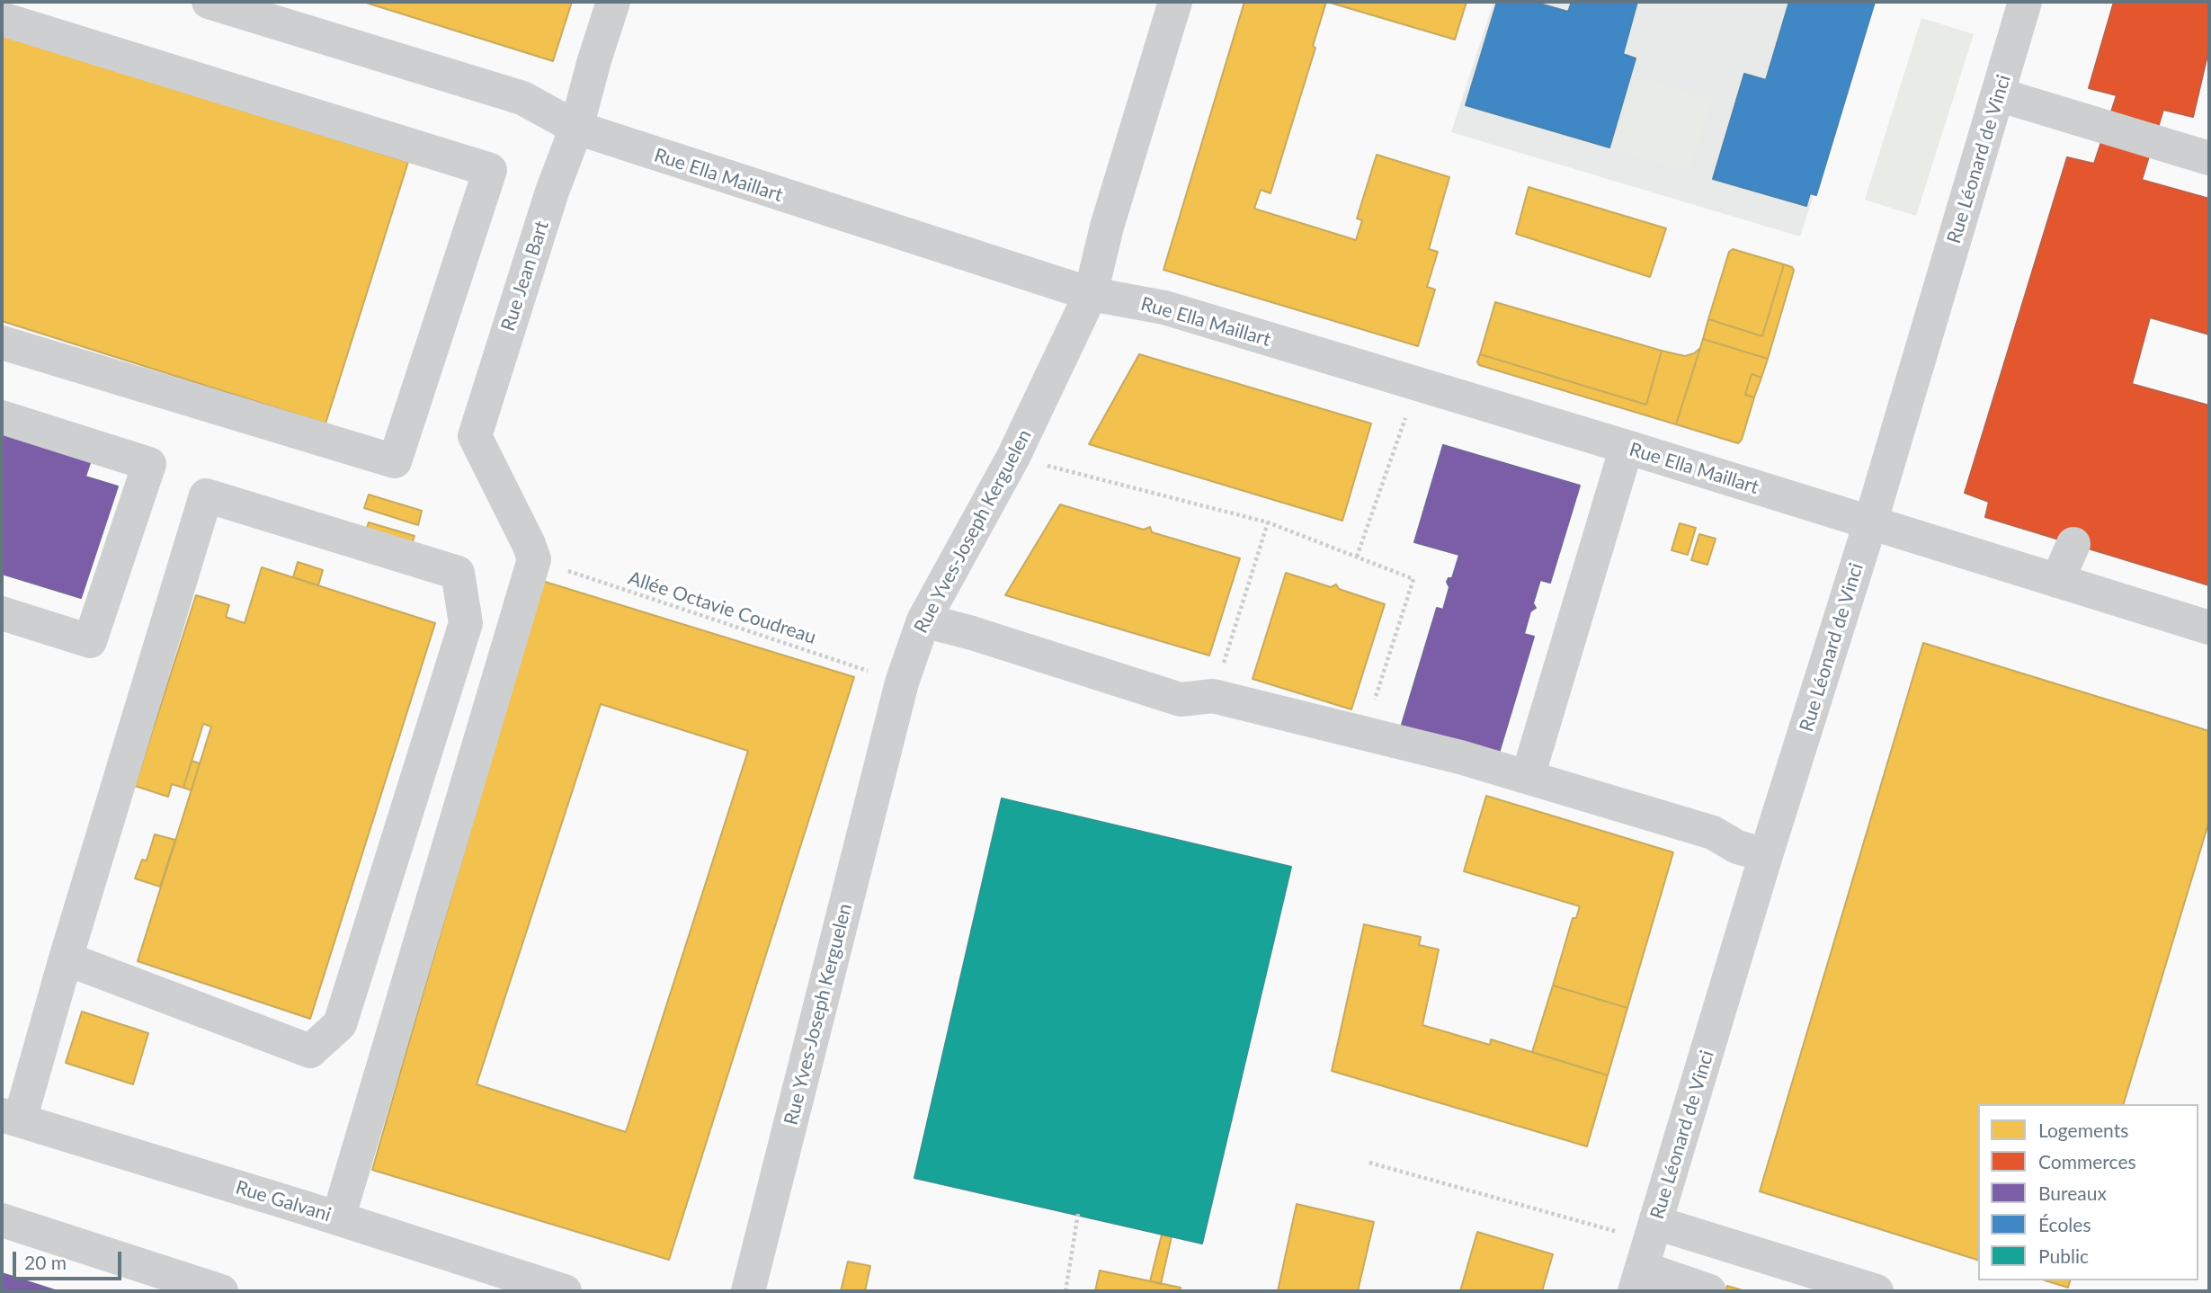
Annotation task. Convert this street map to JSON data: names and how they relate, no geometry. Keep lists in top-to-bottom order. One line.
{"streets":{"street":["Rue Léonard de Vinci","Rue Ella Maillart","Rue Jean Bart","Rue Yves-Joseph Kerguelen","Rue Galvani"],"path":["Allée Octavie Coudreau"]},"crossings":[["Rue Léonard de Vinci","Rue Ella Maillart"],["Rue Ella Maillart","Rue Jean Bart"],["Rue Ella Maillart","Rue Yves-Joseph Kerguelen"],["Rue Jean Bart","Allée Octavie Coudreau"],["Rue Yves-Joseph Kerguelen","Allée Octavie Coudreau"]],"legend":["Logements","Commerces","Bureaux","Écoles","Public"],"scale_bar":"20 m"}
